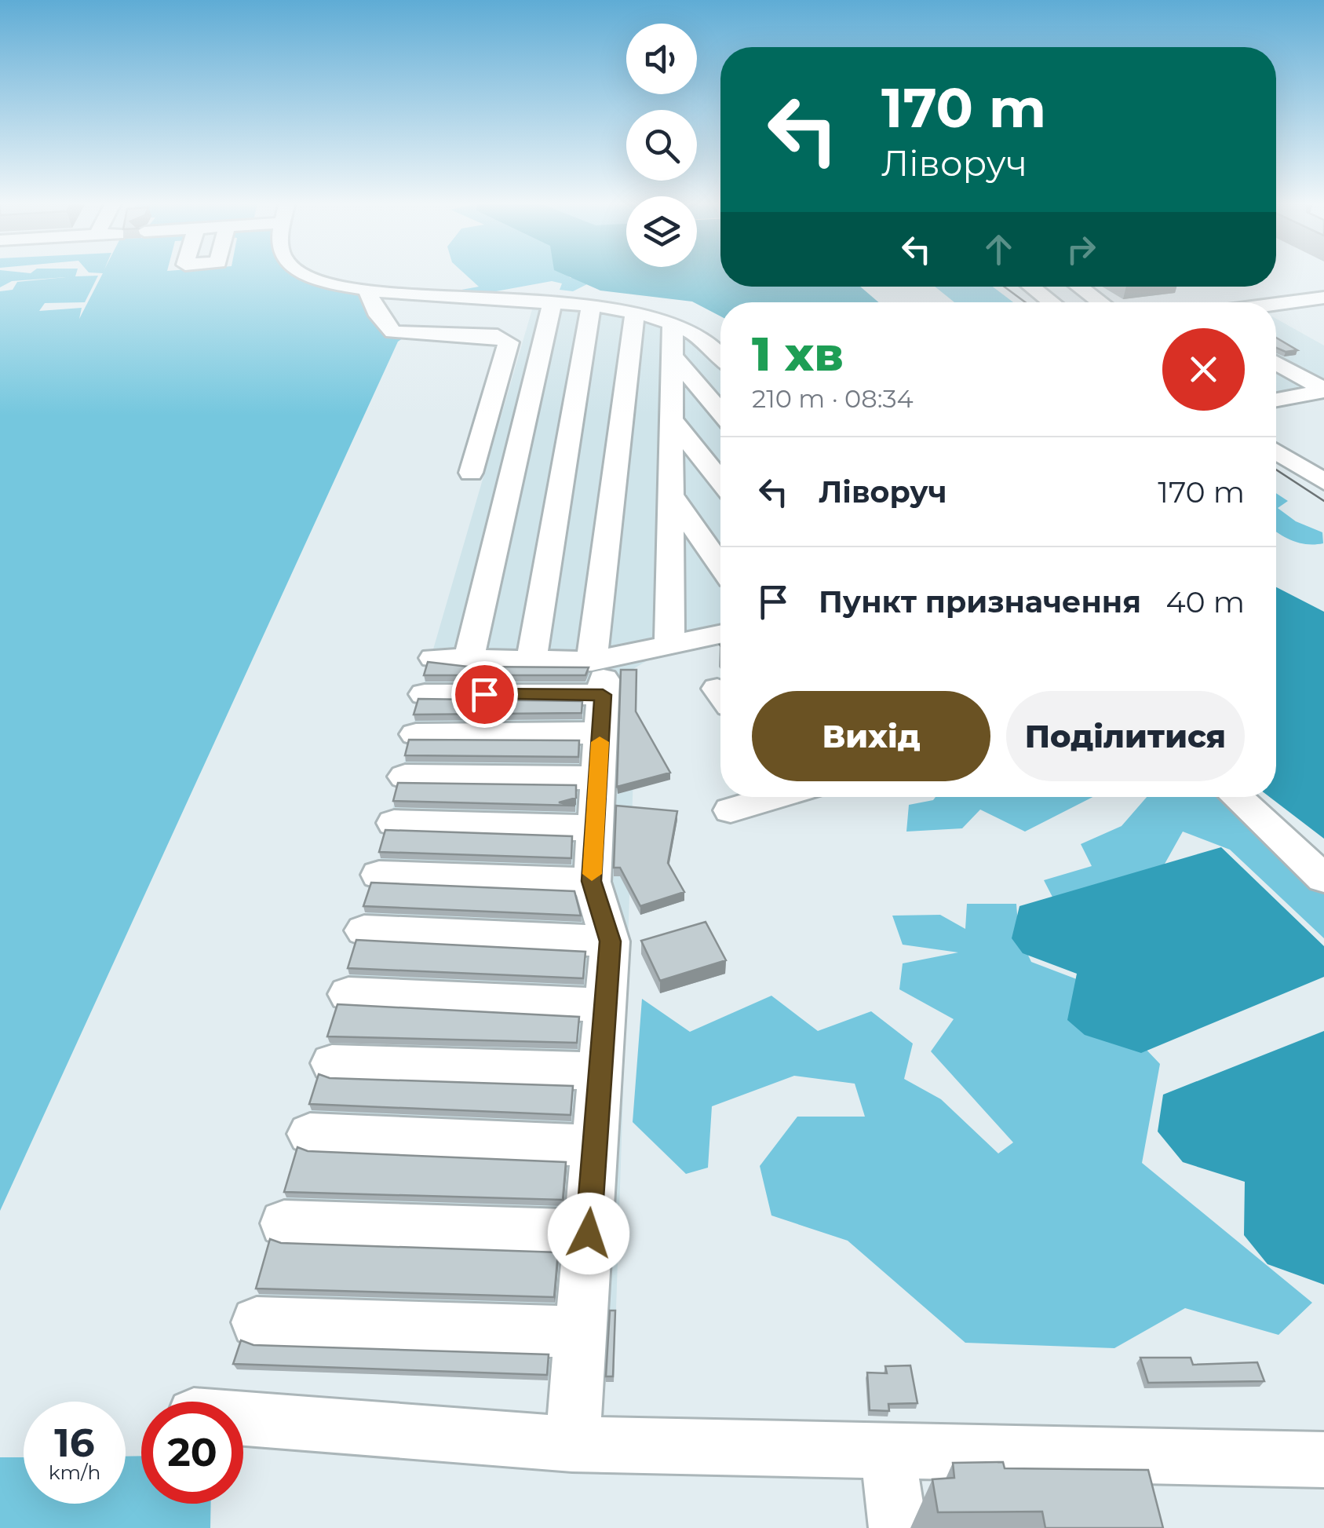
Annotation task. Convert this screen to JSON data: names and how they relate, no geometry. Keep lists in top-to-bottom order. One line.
{"page":{"turn":["170 m","Ліворуч"],"heading":["1 хв","210 m · 08:34"],"list":[{"name":"Ліворуч","value":"170 m"},{"name":"Пункт призначення","value":"40 m"}],"buttons":["Вихід","Поділитися"],"speed":"16 km/h","limit":"20"}}
